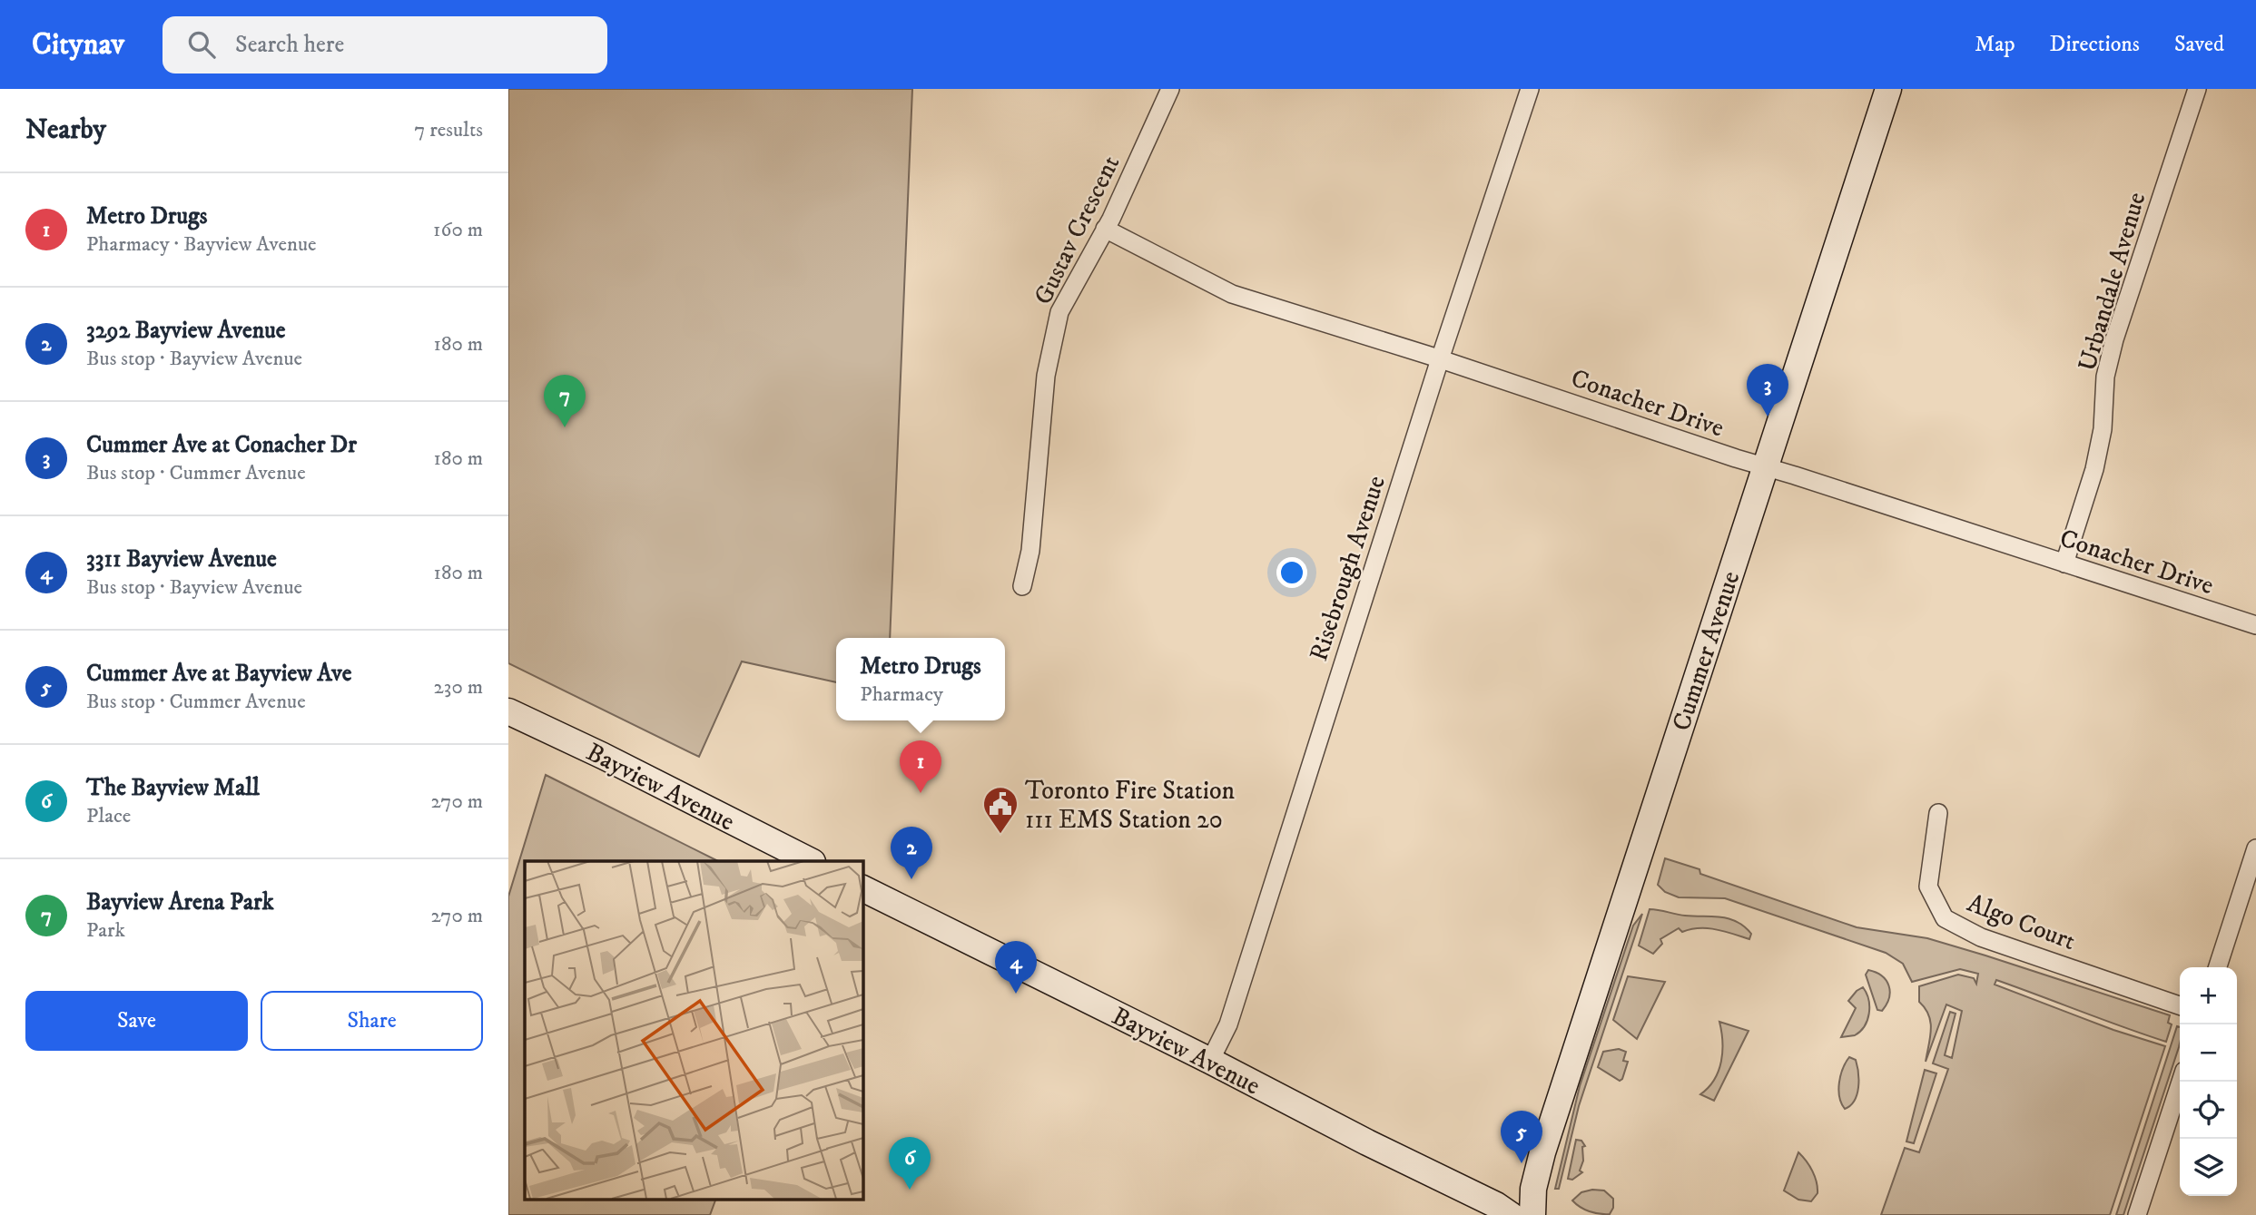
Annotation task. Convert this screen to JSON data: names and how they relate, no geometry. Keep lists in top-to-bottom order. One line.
{"streets":{"street":["Gustav Crescent","Urbandale Avenue","Conacher Drive","Risebrough Avenue","Cummer Avenue","Bayview Avenue","Algo Court"]},"crossings":[["Gustav Crescent","Conacher Drive"],["Urbandale Avenue","Conacher Drive"],["Conacher Drive","Risebrough Avenue"],["Conacher Drive","Cummer Avenue"],["Risebrough Avenue","Bayview Avenue"]],"places":{"public building":["Toronto Fire Station 111 EMS Station 20"]},"page":{"header":"Citynav","search":"Search here","nav":["Map","Directions","Saved"],"heading":["Nearby","7 results"],"list":[{"mark":"1","name":"Metro Drugs","note":"Pharmacy · Bayview Avenue","value":"160 m"},{"mark":"2","name":"3292 Bayview Avenue","note":"Bus stop · Bayview Avenue","value":"180 m"},{"mark":"3","name":"Cummer Ave at Conacher Dr","note":"Bus stop · Cummer Avenue","value":"180 m"},{"mark":"4","name":"3311 Bayview Avenue","note":"Bus stop · Bayview Avenue","value":"180 m"},{"mark":"5","name":"Cummer Ave at Bayview Ave","note":"Bus stop · Cummer Avenue","value":"230 m"},{"mark":"6","name":"The Bayview Mall","note":"Place","value":"270 m"},{"mark":"7","name":"Bayview Arena Park","note":"Park","value":"270 m"}],"pins":["3","7","1","2","4","5","6"],"popup":["Metro Drugs","Pharmacy"],"map_buttons":["+","−"],"buttons":["Save","Share"]}}
